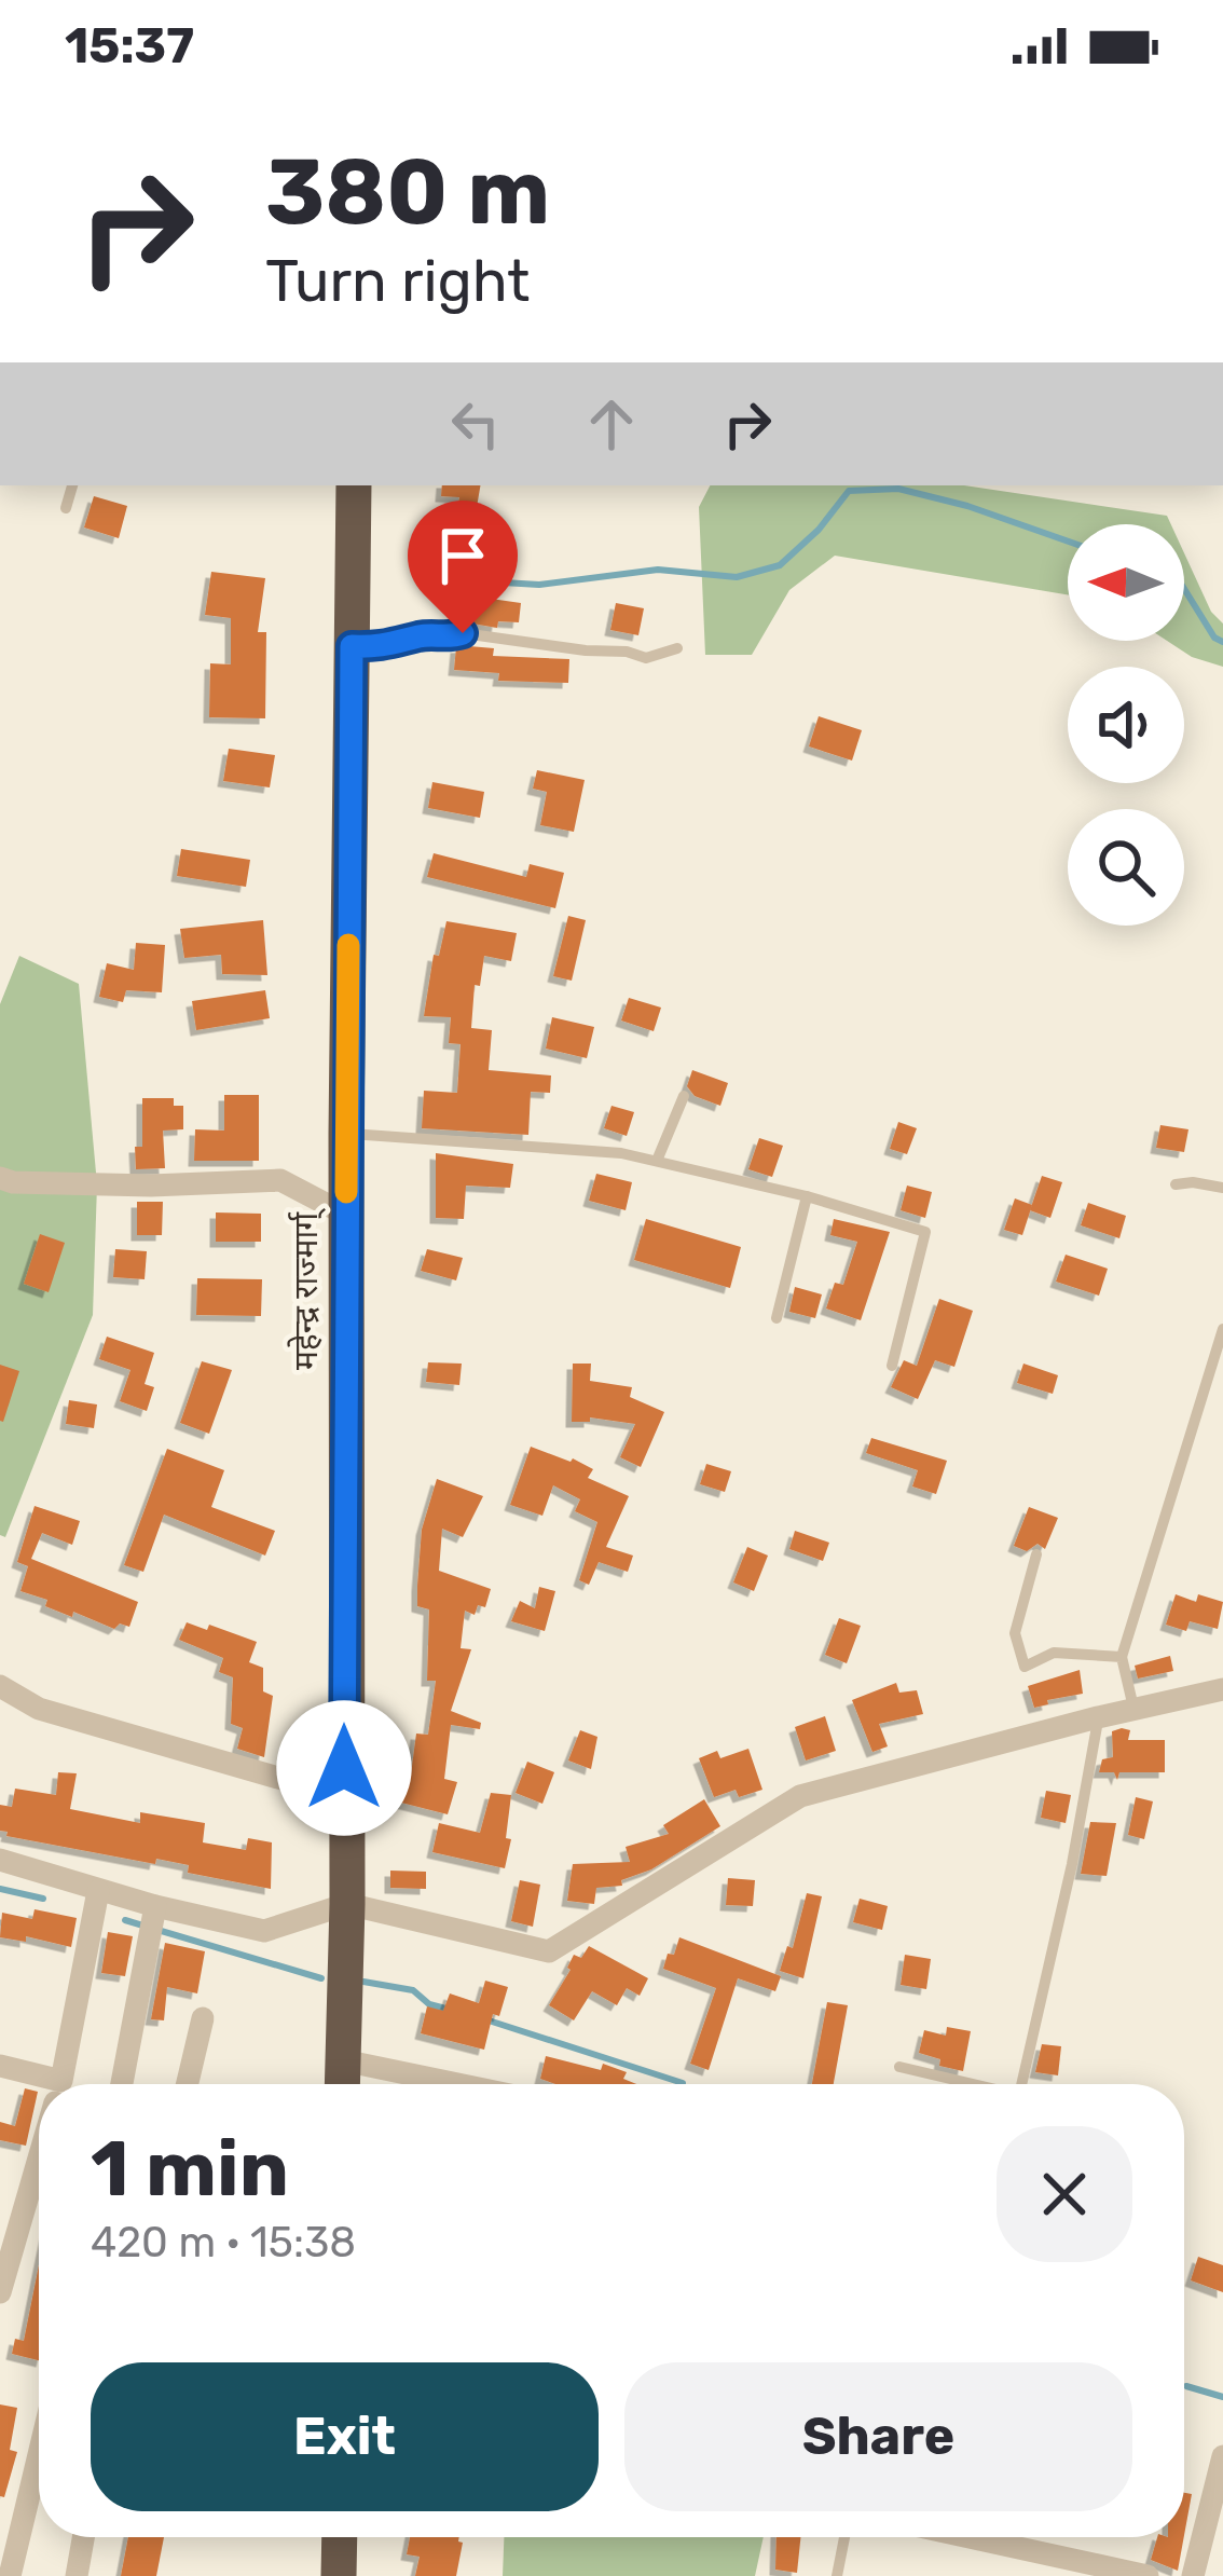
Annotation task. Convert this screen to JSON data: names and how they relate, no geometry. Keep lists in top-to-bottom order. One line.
{"streets":{"highway":["महेन्द्र राज्मार्ग्"]},"north":"left","page":{"status":"15:37","turn":["380 m","Turn right"],"heading":["1 min","420 m · 15:38"],"buttons":["Exit","Share"]}}
